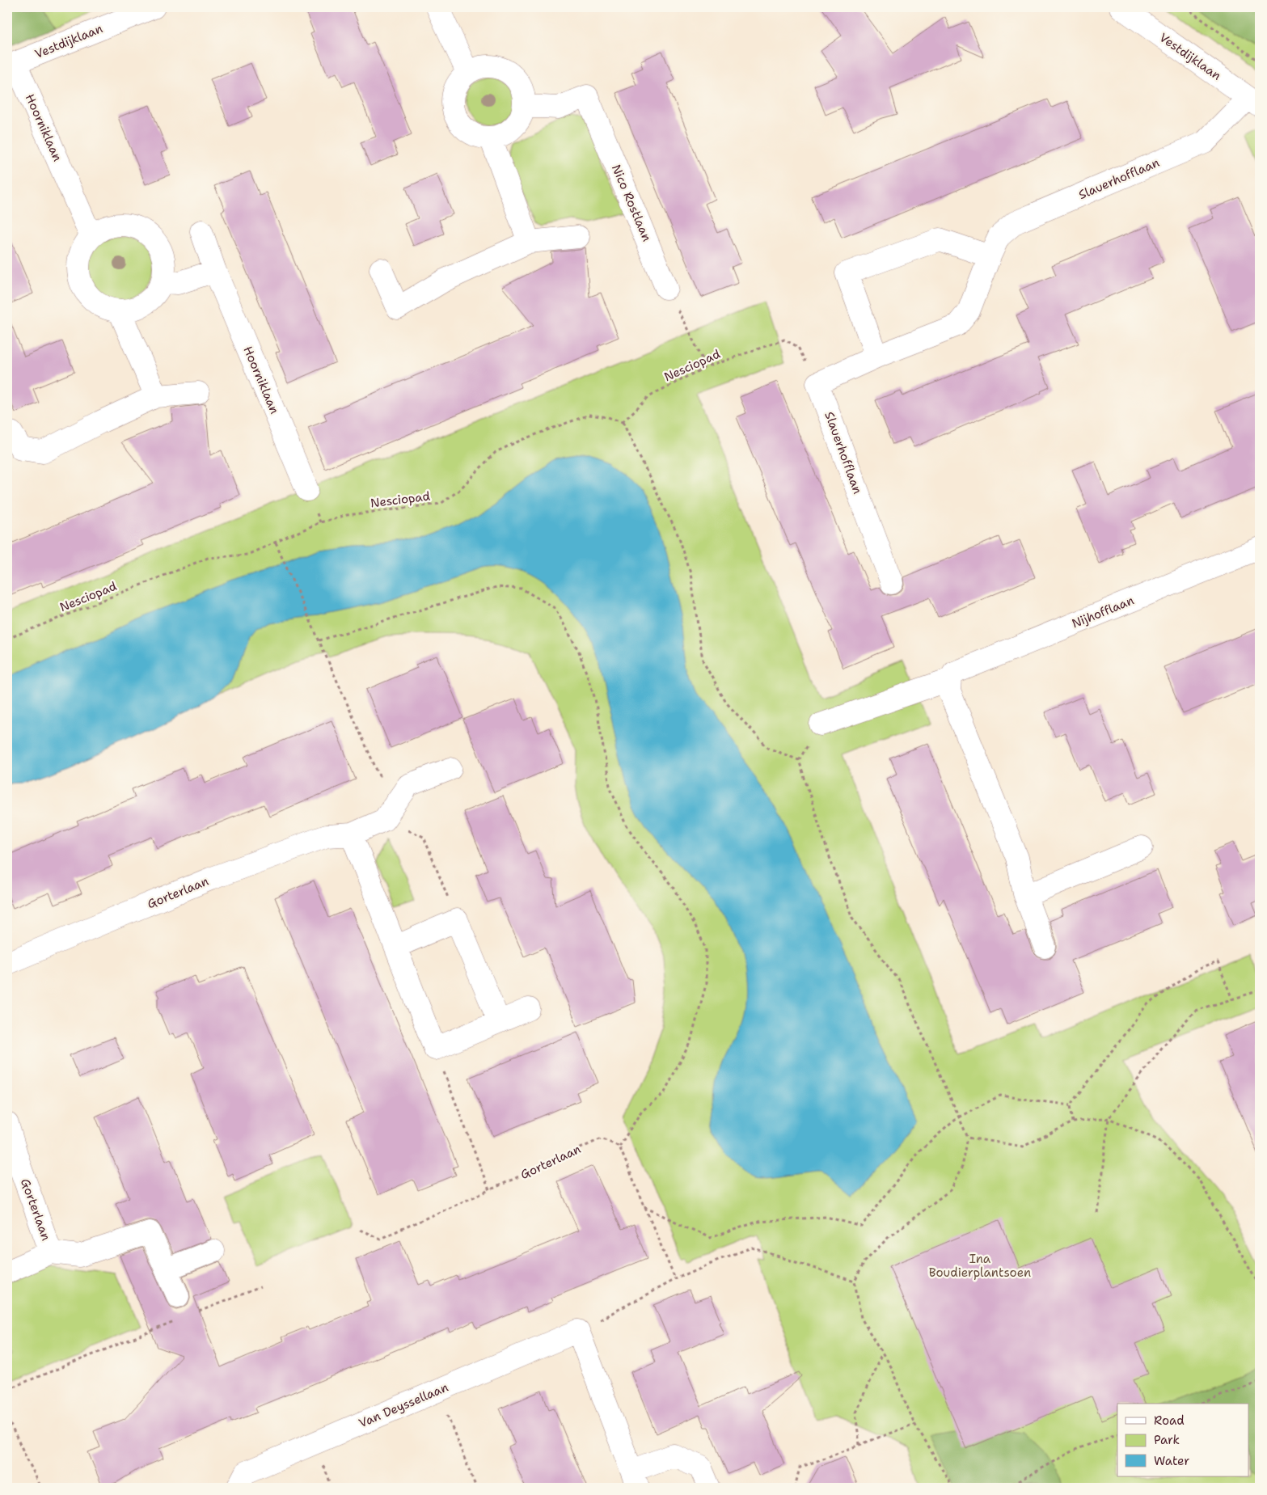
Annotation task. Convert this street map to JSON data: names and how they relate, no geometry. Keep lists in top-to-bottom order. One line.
{"streets":{"street":["Vestdijklaan","Hoorniklaan","Slauerhofflaan","Nico Rostlaan","Nijhofflaan","Gorterlaan","Van Deyssellaan"],"path":["Nesciopad"]},"crossings":[["Vestdijklaan","Hoorniklaan"],["Vestdijklaan","Slauerhofflaan"],["Slauerhofflaan","Nesciopad"]],"parks":["Ina Boudierplantsoen"],"legend":["Road","Park","Water"]}
